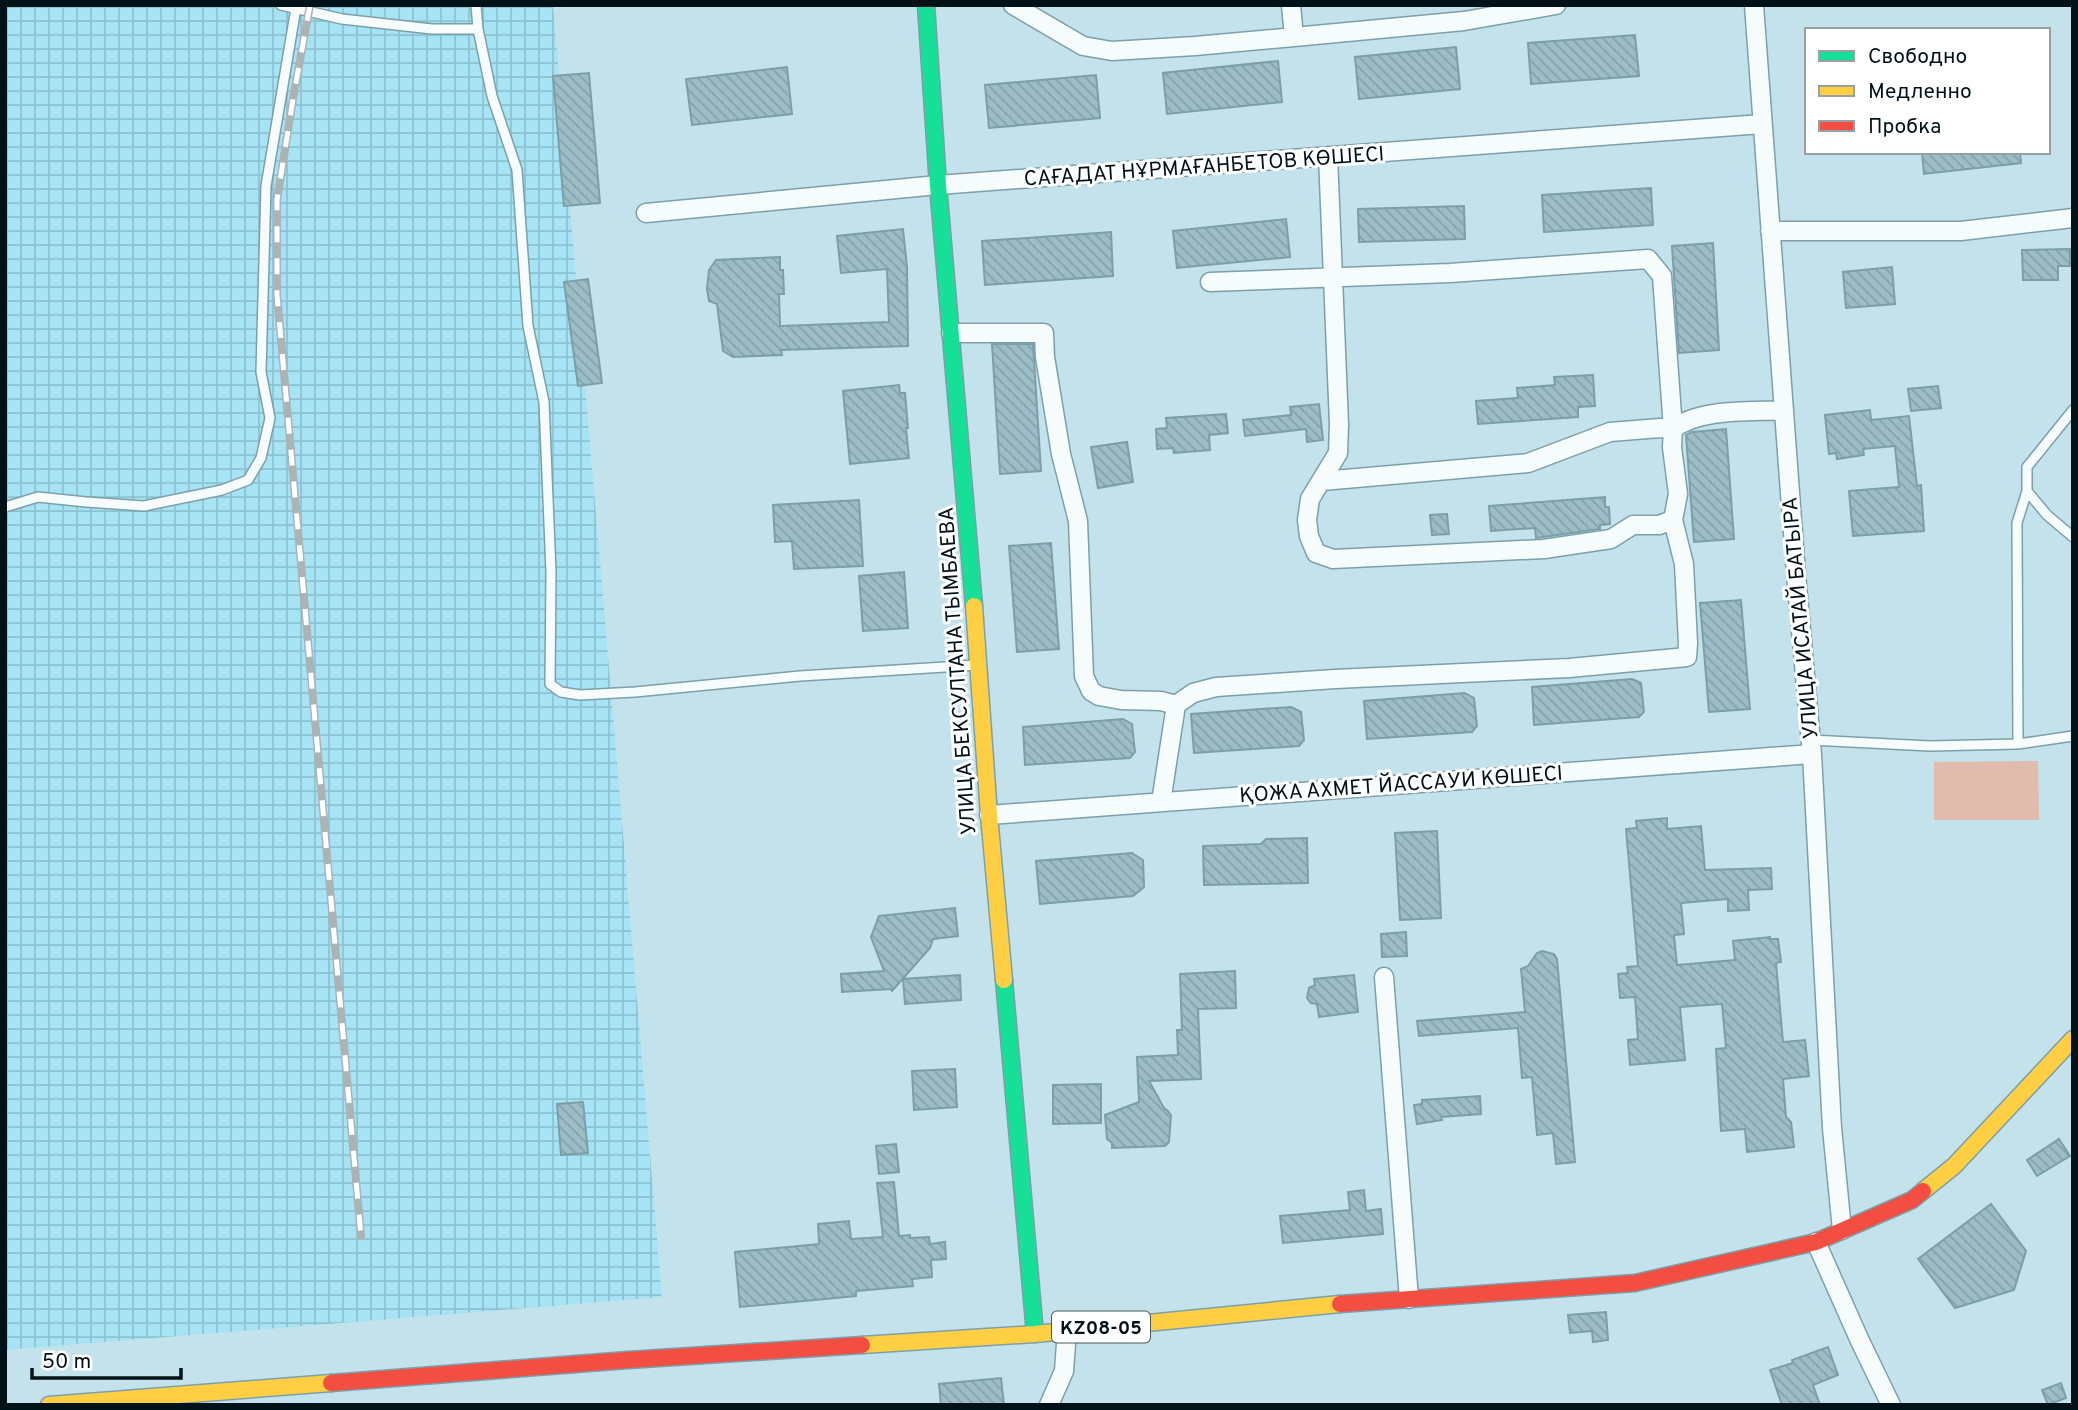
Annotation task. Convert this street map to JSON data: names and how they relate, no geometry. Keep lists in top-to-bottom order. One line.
{"streets":{"main road":["УЛИЦА БЕКСУЛТАНА ТЫМБАЕВА","KZ08-05"],"street":["САҒАДАТ НҰРМАҒАНБЕТОВ КӨШЕСІ","УЛИЦА ИСАТАЙ БАТЫРА","ҚОЖА АХМЕТ ЙАССАУИ КӨШЕСІ"]},"crossings":[["САҒАДАТ НҰРМАҒАНБЕТОВ КӨШЕСІ","УЛИЦА ИСАТАЙ БАТЫРА"],["САҒАДАТ НҰРМАҒАНБЕТОВ КӨШЕСІ","УЛИЦА БЕКСУЛТАНА ТЫМБАЕВА"],["УЛИЦА ИСАТАЙ БАТЫРА","ҚОЖА АХМЕТ ЙАССАУИ КӨШЕСІ"],["УЛИЦА ИСАТАЙ БАТЫРА","KZ08-05"],["УЛИЦА БЕКСУЛТАНА ТЫМБАЕВА","ҚОЖА АХМЕТ ЙАССАУИ КӨШЕСІ"],["УЛИЦА БЕКСУЛТАНА ТЫМБАЕВА","KZ08-05"]],"legend":["Свободно","Медленно","Пробка"],"scale_bar":"50 m"}
